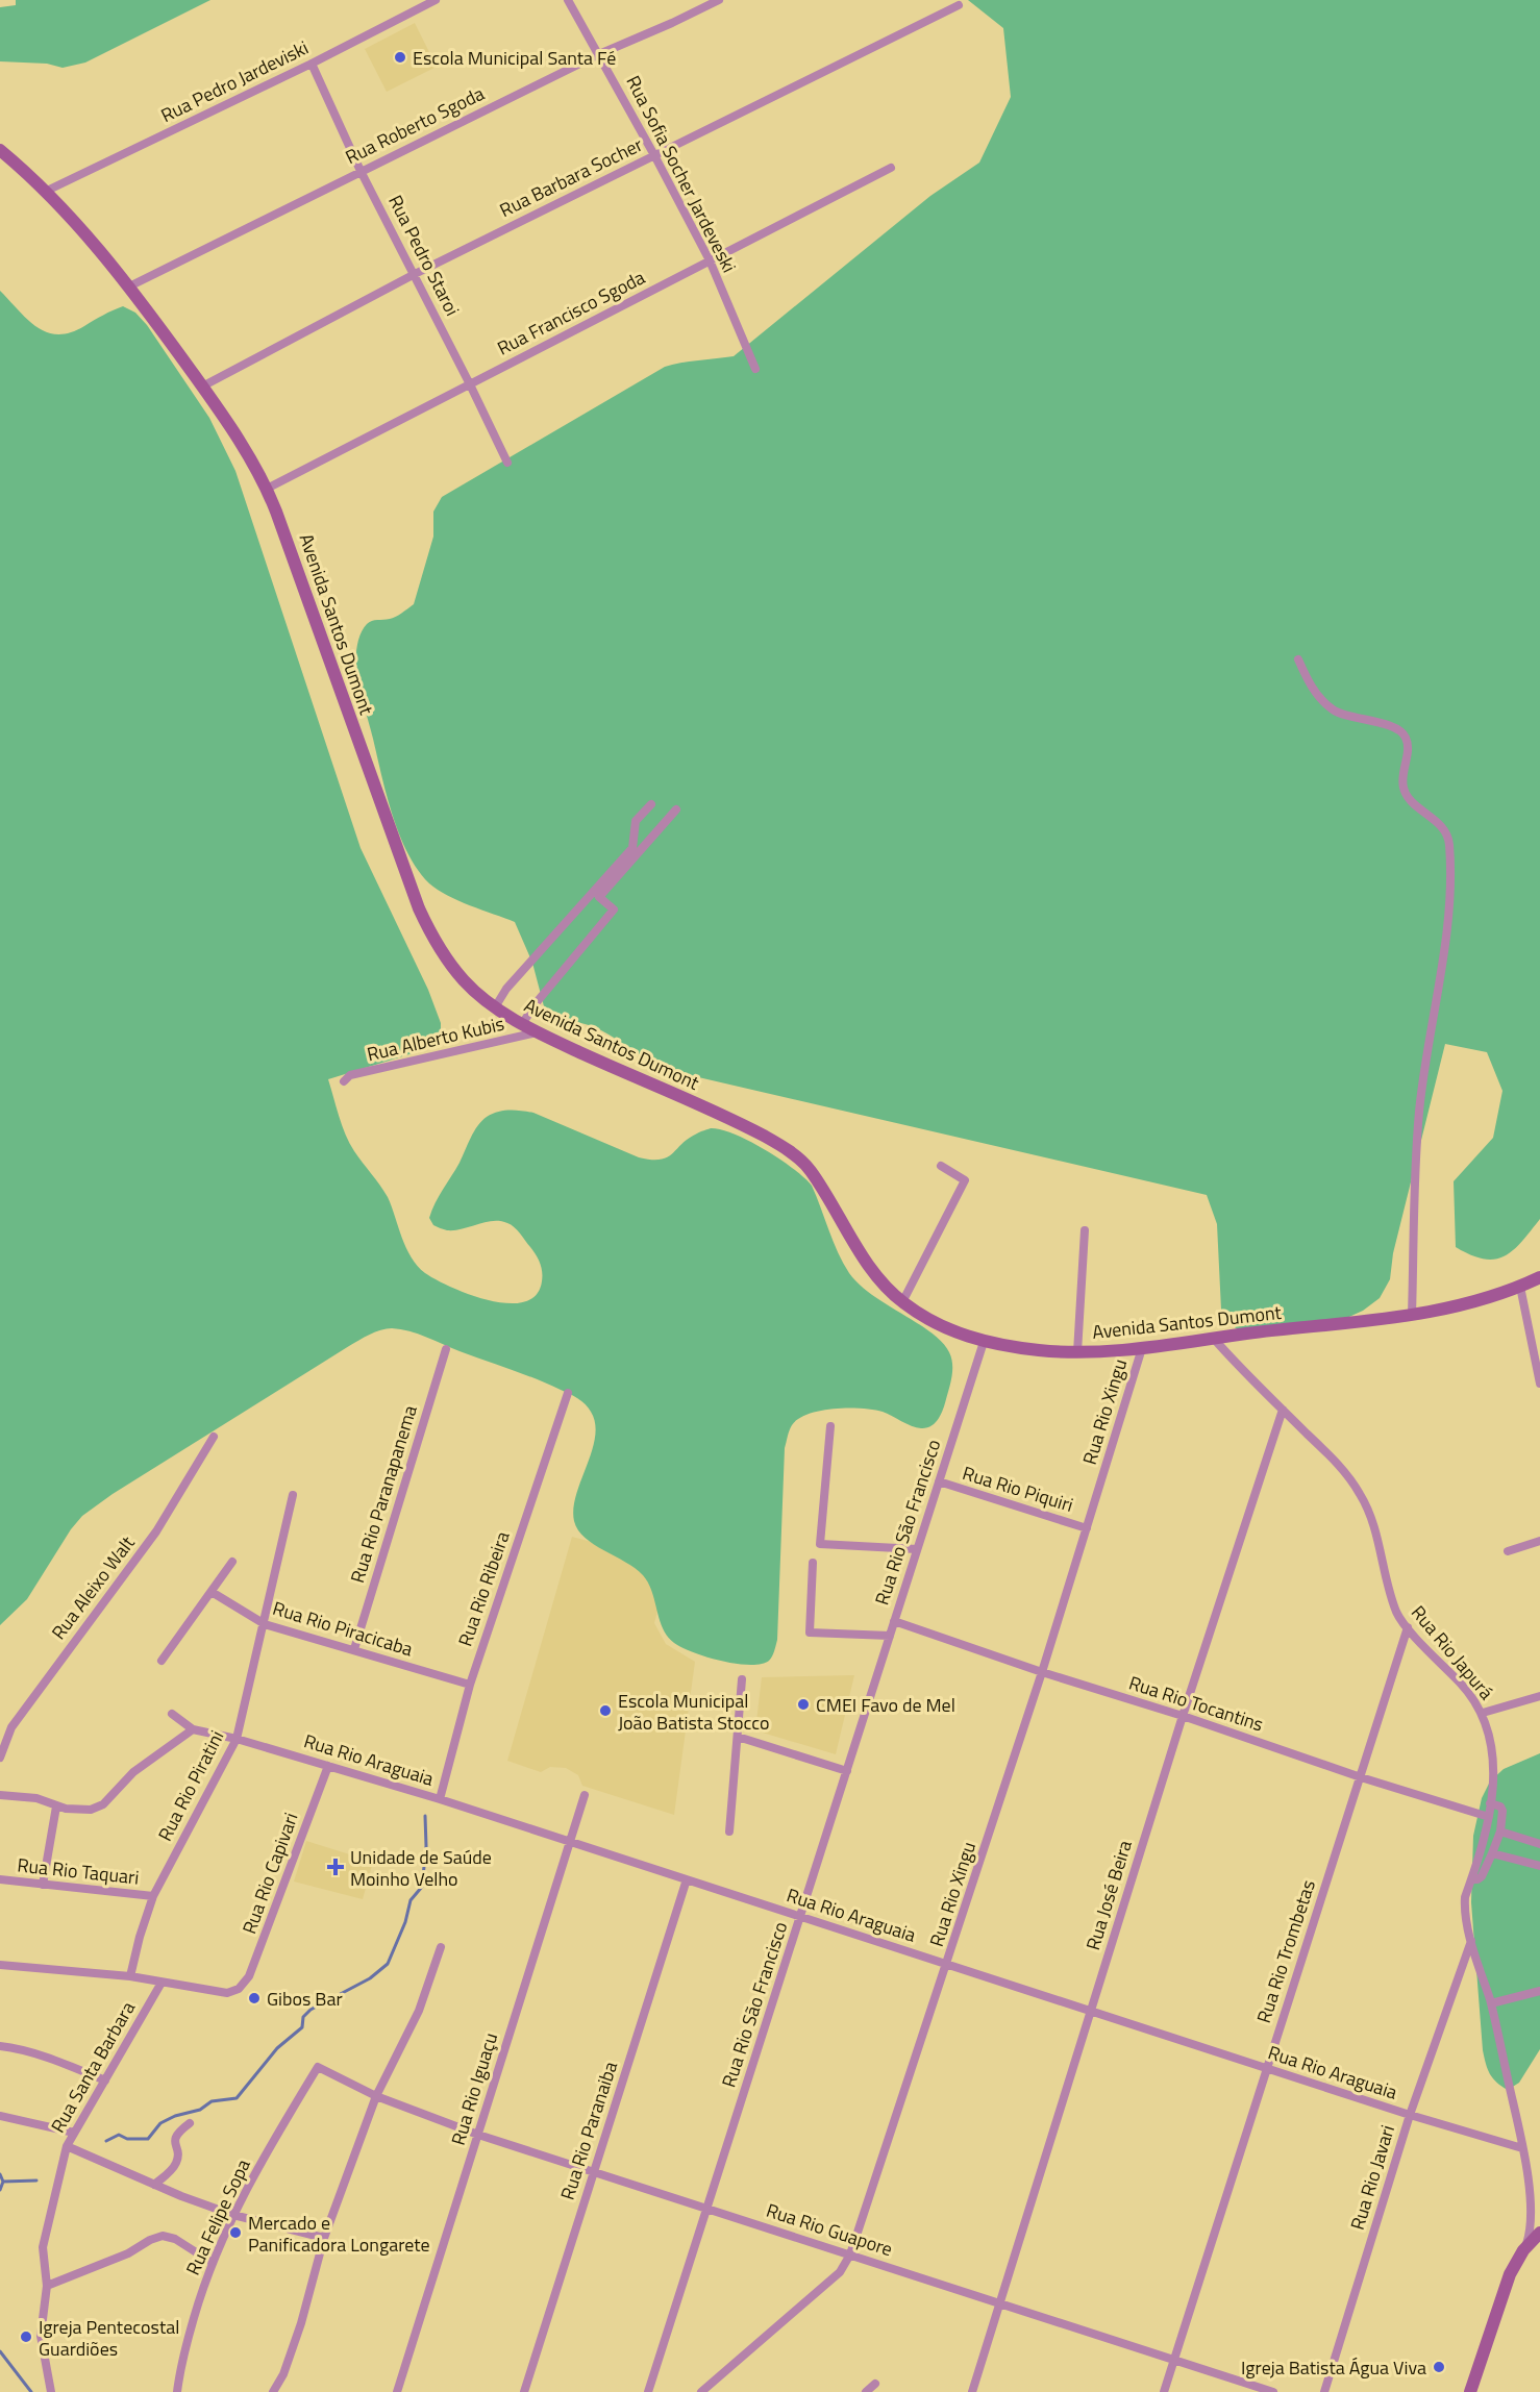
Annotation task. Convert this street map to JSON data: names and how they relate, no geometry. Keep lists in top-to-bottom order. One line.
{"streets":{"street":["Rua Pedro Jardeviski","Rua Roberto Sgoda","Rua Sofia Socher Jardeveski","Rua Barbara Socher","Rua Pedro Staroi","Rua Francisco Sgoda","Avenida Santos Dumont","Rua Alberto Kubis","Rua Rio Xingu","Rua Rio Piquiri","Rua Rio Paranapanema","Rua Rio São Francisco","Rua Aleixo Walt","Rua Rio Ribeira","Rua Rio Piracicaba","Rua Rio Japurá","Rua Rio Tocantins","Rua Rio Araguaia","Rua Rio Piratini","Rua Rio Taquari","Rua Rio Capivari","Rua José Beira","Rua Rio Trombetas","Rua Santa Barbara","Rua Rio Iguaçu","Rua Rio Paranaiba","Rua Rio Javari","Rua Felipe Sopa","Rua Rio Guapore"]},"crossings":[["Rua Pedro Jardeviski","Rua Pedro Staroi"],["Rua Pedro Jardeviski","Avenida Santos Dumont"],["Rua Roberto Sgoda","Rua Sofia Socher Jardeveski"],["Rua Roberto Sgoda","Rua Pedro Staroi"],["Rua Roberto Sgoda","Avenida Santos Dumont"],["Rua Sofia Socher Jardeveski","Rua Barbara Socher"],["Rua Sofia Socher Jardeveski","Rua Francisco Sgoda"],["Rua Barbara Socher","Rua Pedro Staroi"],["Rua Barbara Socher","Avenida Santos Dumont"],["Rua Pedro Staroi","Rua Francisco Sgoda"],["Rua Francisco Sgoda","Avenida Santos Dumont"],["Avenida Santos Dumont","Rua Alberto Kubis"],["Avenida Santos Dumont","Rua Rio Xingu"],["Avenida Santos Dumont","Rua Rio São Francisco"],["Avenida Santos Dumont","Rua Rio Japurá"],["Rua Rio Xingu","Rua Rio Piquiri"],["Rua Rio Xingu","Rua Rio Tocantins"],["Rua Rio Xingu","Rua Rio Araguaia"],["Rua Rio Xingu","Rua Rio Guapore"],["Rua Rio Piquiri","Rua Rio São Francisco"],["Rua Rio Paranapanema","Rua Rio Piracicaba"],["Rua Rio São Francisco","Rua Rio Tocantins"],["Rua Rio São Francisco","Rua Rio Araguaia"],["Rua Rio São Francisco","Rua Rio Guapore"],["Rua Rio Ribeira","Rua Rio Piracicaba"],["Rua Rio Ribeira","Rua Rio Araguaia"],["Rua Rio Piracicaba","Rua Rio Piratini"],["Rua Rio Japurá","Rua Rio Tocantins"],["Rua Rio Japurá","Rua Rio Araguaia"],["Rua Rio Japurá","Rua José Beira"],["Rua Rio Japurá","Rua Rio Trombetas"],["Rua Rio Japurá","Rua Rio Javari"],["Rua Rio Tocantins","Rua José Beira"],["Rua Rio Tocantins","Rua Rio Trombetas"],["Rua Rio Araguaia","Rua Rio Piratini"],["Rua Rio Araguaia","Rua Rio Capivari"],["Rua Rio Araguaia","Rua José Beira"],["Rua Rio Araguaia","Rua Rio Trombetas"],["Rua Rio Araguaia","Rua Rio Iguaçu"],["Rua Rio Araguaia","Rua Rio Paranaiba"],["Rua Rio Araguaia","Rua Rio Javari"],["Rua Rio Piratini","Rua Rio Taquari"],["Rua Rio Capivari","Rua Santa Barbara"],["Rua José Beira","Rua Rio Guapore"],["Rua Rio Trombetas","Rua Rio Guapore"],["Rua Rio Iguaçu","Rua Rio Guapore"],["Rua Rio Paranaiba","Rua Rio Guapore"],["Rua Felipe Sopa","Rua Rio Guapore"]],"places":{"other":["Escola Municipal Santa Fé","CMEI Favo de Mel","Escola Municipal João Batista Stocco","Gibos Bar","Mercado e Panificadora Longarete","Igreja Pentecostal Guardiões","Igreja Batista Água Viva"],"health":["Unidade de Saúde Moinho Velho"]}}
